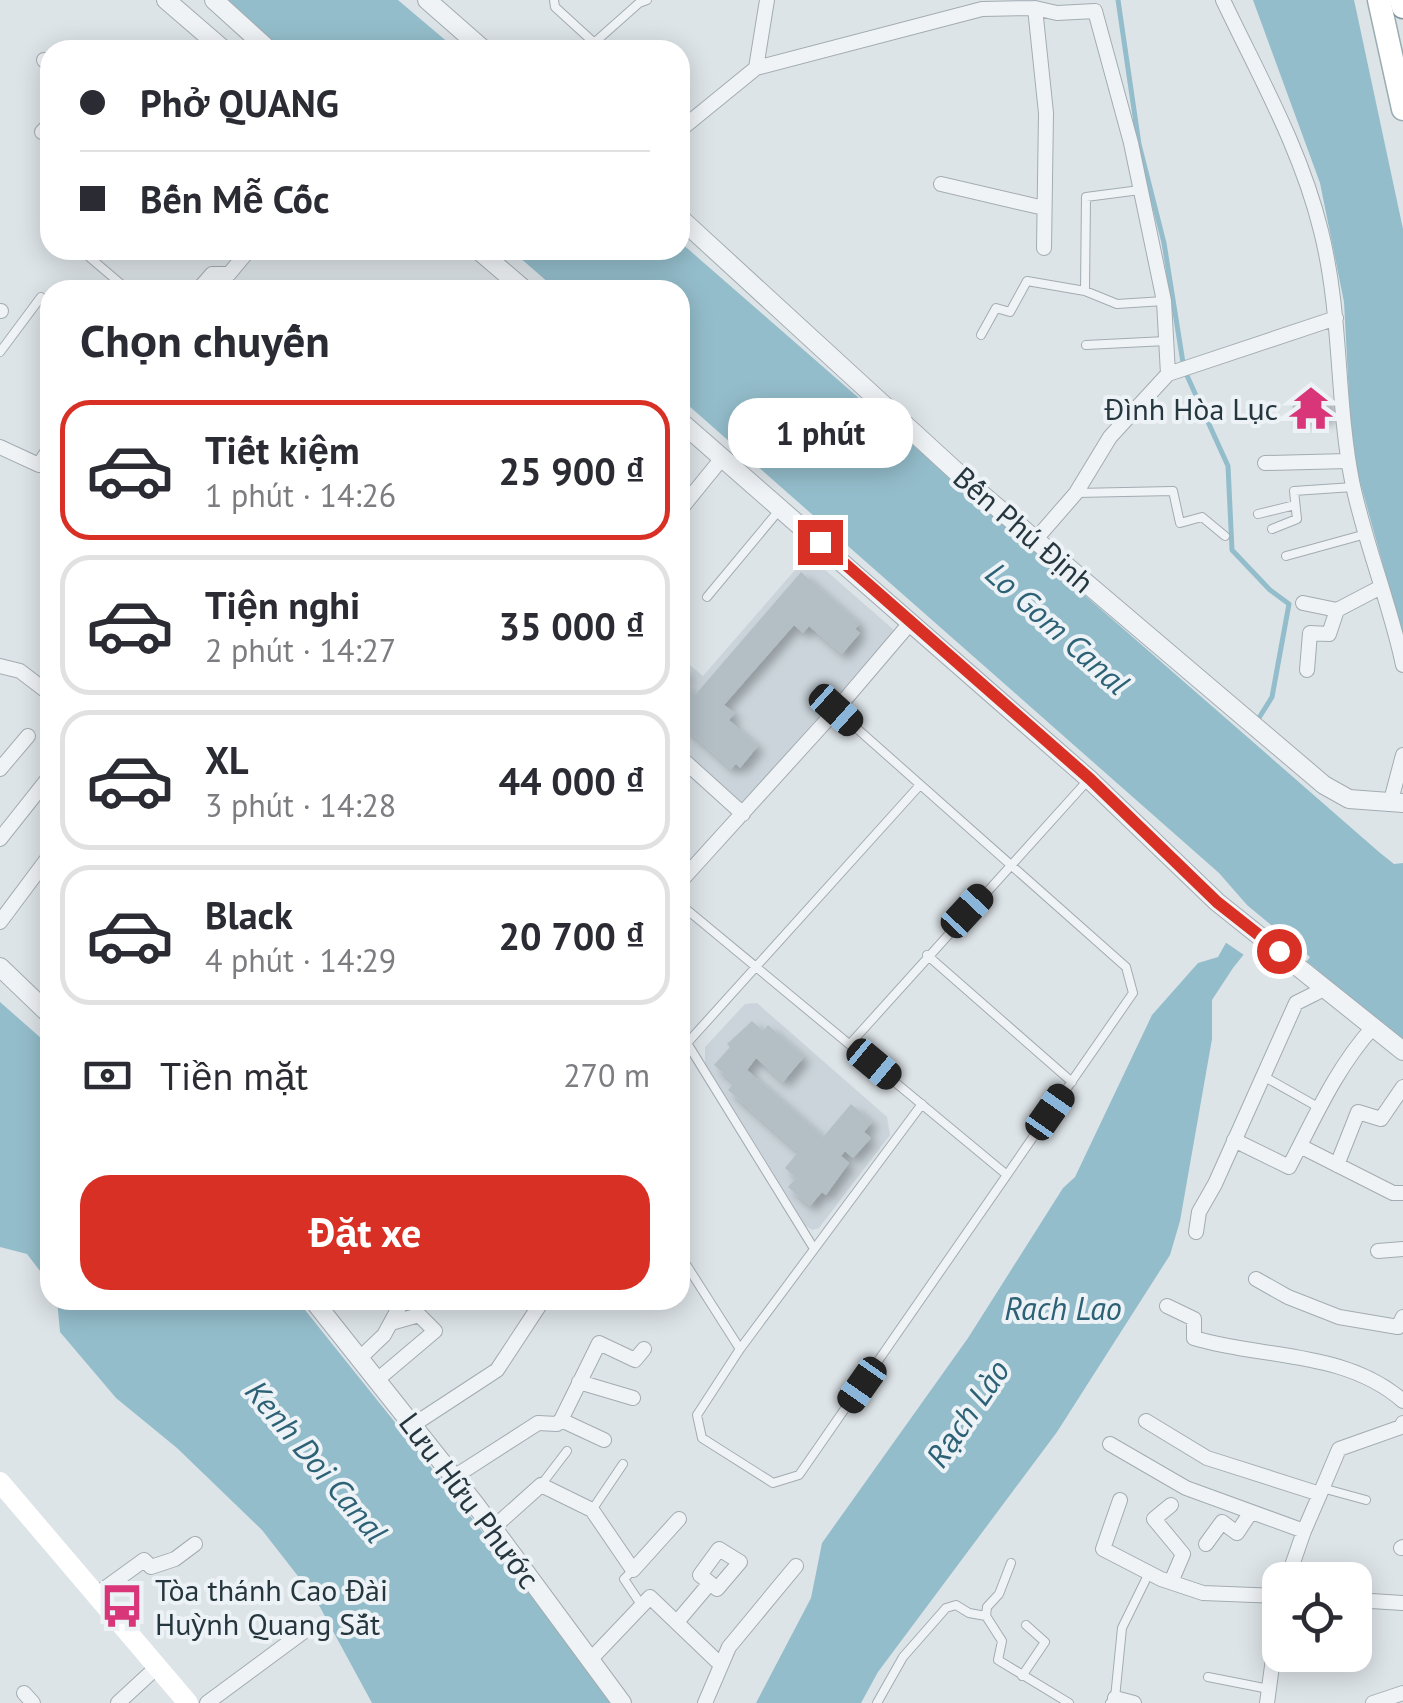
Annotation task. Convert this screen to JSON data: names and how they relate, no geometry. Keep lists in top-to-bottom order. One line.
{"streets":{"street":["Bến Phú Định","Lưu Hữu Phước"]},"water":["Lo Gom Canal","Rach Lao","Rạch Lào","Kenh Doi Canal"],"places":{"temple":["Đình Hòa Lục"],"bus stop":["Tòa thánh Cao Đài Huỳnh Quang Sắt"]},"page":{"banner":["Phở QUANG","Bến Mễ Cốc"],"heading":"Chọn chuyến","bubble":"1 phút","list":[{"name":"Tiết kiệm","note":"1 phút · 14:26","value":"25 900 ₫"},{"name":"Tiện nghi","note":"2 phút · 14:27","value":"35 000 ₫"},{"name":"XL","note":"3 phút · 14:28","value":"44 000 ₫"},{"name":"Black","note":"4 phút · 14:29","value":"20 700 ₫"}],"pay":["Tiền mặt","270 m"],"buttons":"Đặt xe"}}
